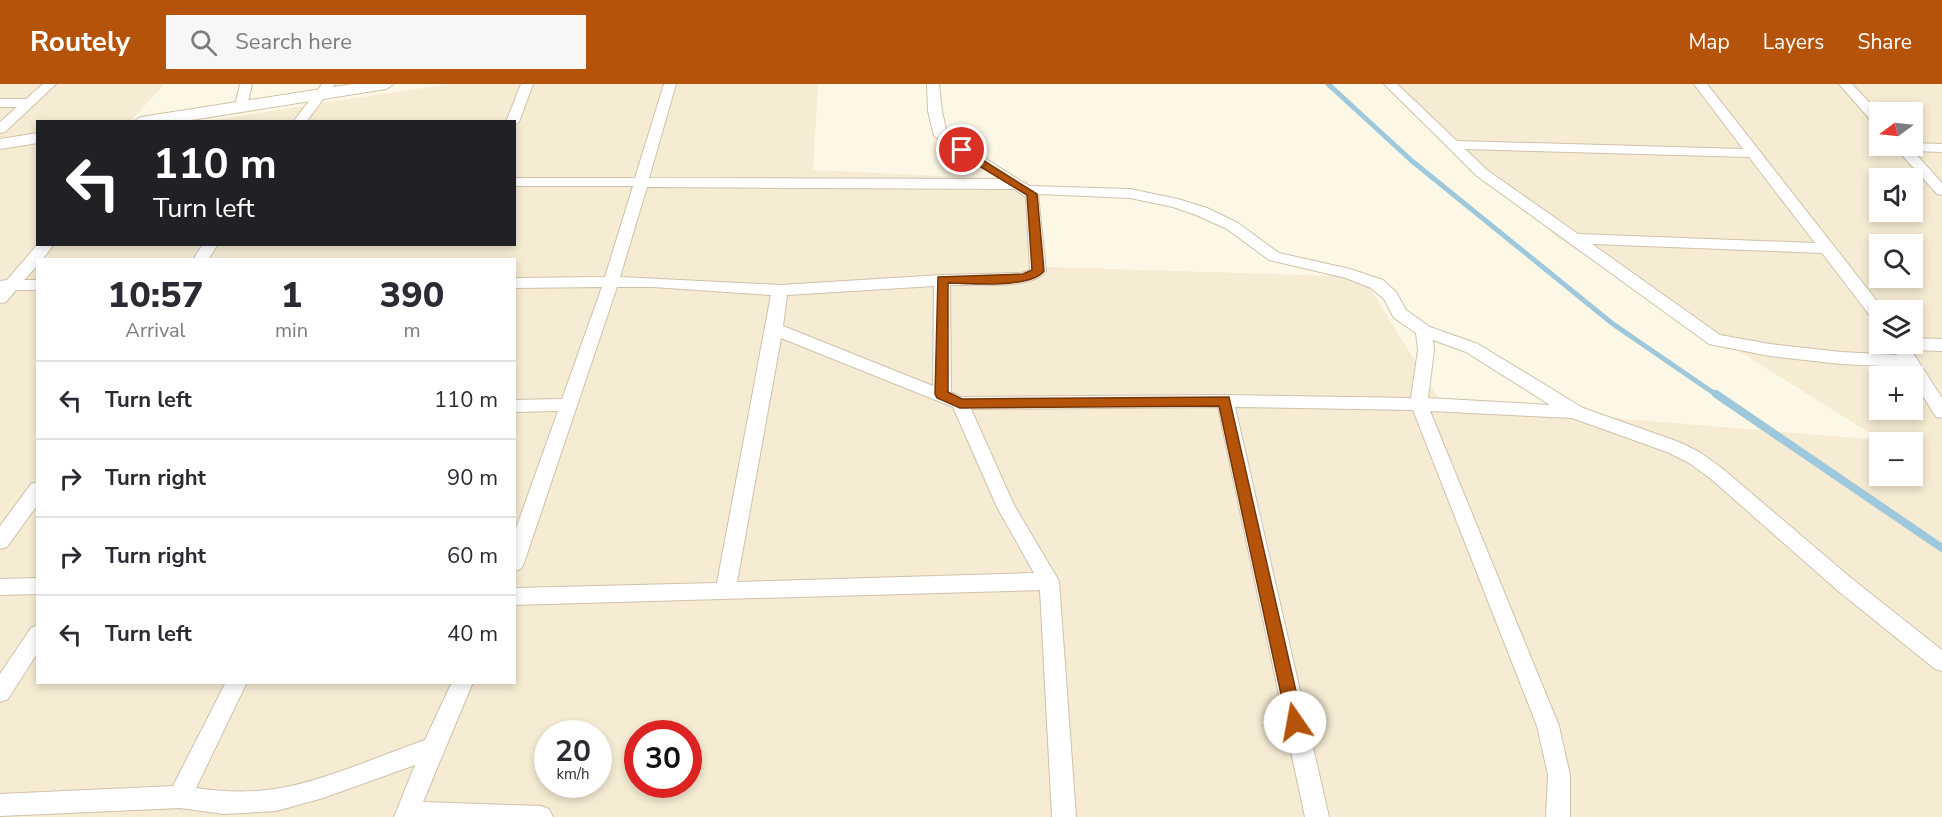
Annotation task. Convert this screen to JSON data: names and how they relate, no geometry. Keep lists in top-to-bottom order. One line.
{"north":"left","page":{"header":"Routely","search":"Search here","nav":["Map","Layers","Share"],"map_buttons":["+","−"],"turn":["110 m","Turn left"],"eta":["10:57","Arrival","1","min","390","m"],"list":[{"name":"Turn left","value":"110 m"},{"name":"Turn right","value":"90 m"},{"name":"Turn right","value":"60 m"},{"name":"Turn left","value":"40 m"}],"speed":"20 km/h","limit":"30"}}
